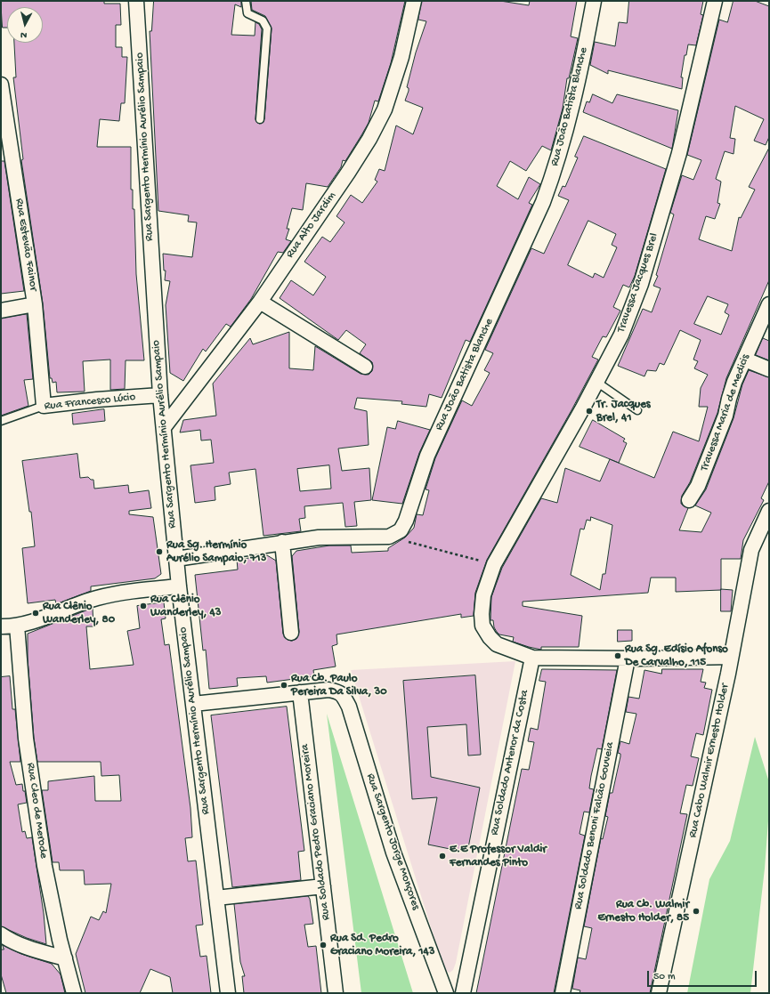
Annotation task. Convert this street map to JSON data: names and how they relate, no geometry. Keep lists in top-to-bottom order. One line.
{"streets":{"street":["Rua João Batista Blanche","Rua Sargento Hermínio Aurélio Sampaio","Rua Alto Jardim","Rua Estevão Fainor","Travessa Jacques Brel","Rua Francesco Lúcio","Travessa Maria de Medicis","Rua Cabo Walmir Ernesto Holder","Rua Soldado Antenor da Costa","Rua Cleo de Merode","Rua Soldado Benoni Falcão Gouveia","Rua Soldado Pedro Graciano Moreira","Rua Sargento Jorge Monçores"]},"crossings":[["Rua Sargento Hermínio Aurélio Sampaio","Rua Alto Jardim"],["Rua Sargento Hermínio Aurélio Sampaio","Rua Francesco Lúcio"],["Rua Estevão Fainor","Rua Francesco Lúcio"],["Travessa Jacques Brel","Rua Soldado Antenor da Costa"],["Rua Soldado Pedro Graciano Moreira","Rua Sargento Jorge Monçores"]],"places":["Tr. Jacques Brel, 41","Rua Sg. Hermínio Aurélio Sampaio, 713","Rua Clênio Wanderley, 43","Rua Clênio Wanderley, 80","Rua Sg. Edísio Afonso De Carvalho, 115","Rua Cb. Paulo Pereira Da Silva, 30","E.E Professor Valdir Fernandes Pinto","Rua Cb. Walmir Ernesto Holder, 85","Rua Sd. Pedro Graciano Moreira, 143"],"scale_bar":"50 m","north":"bottom"}
